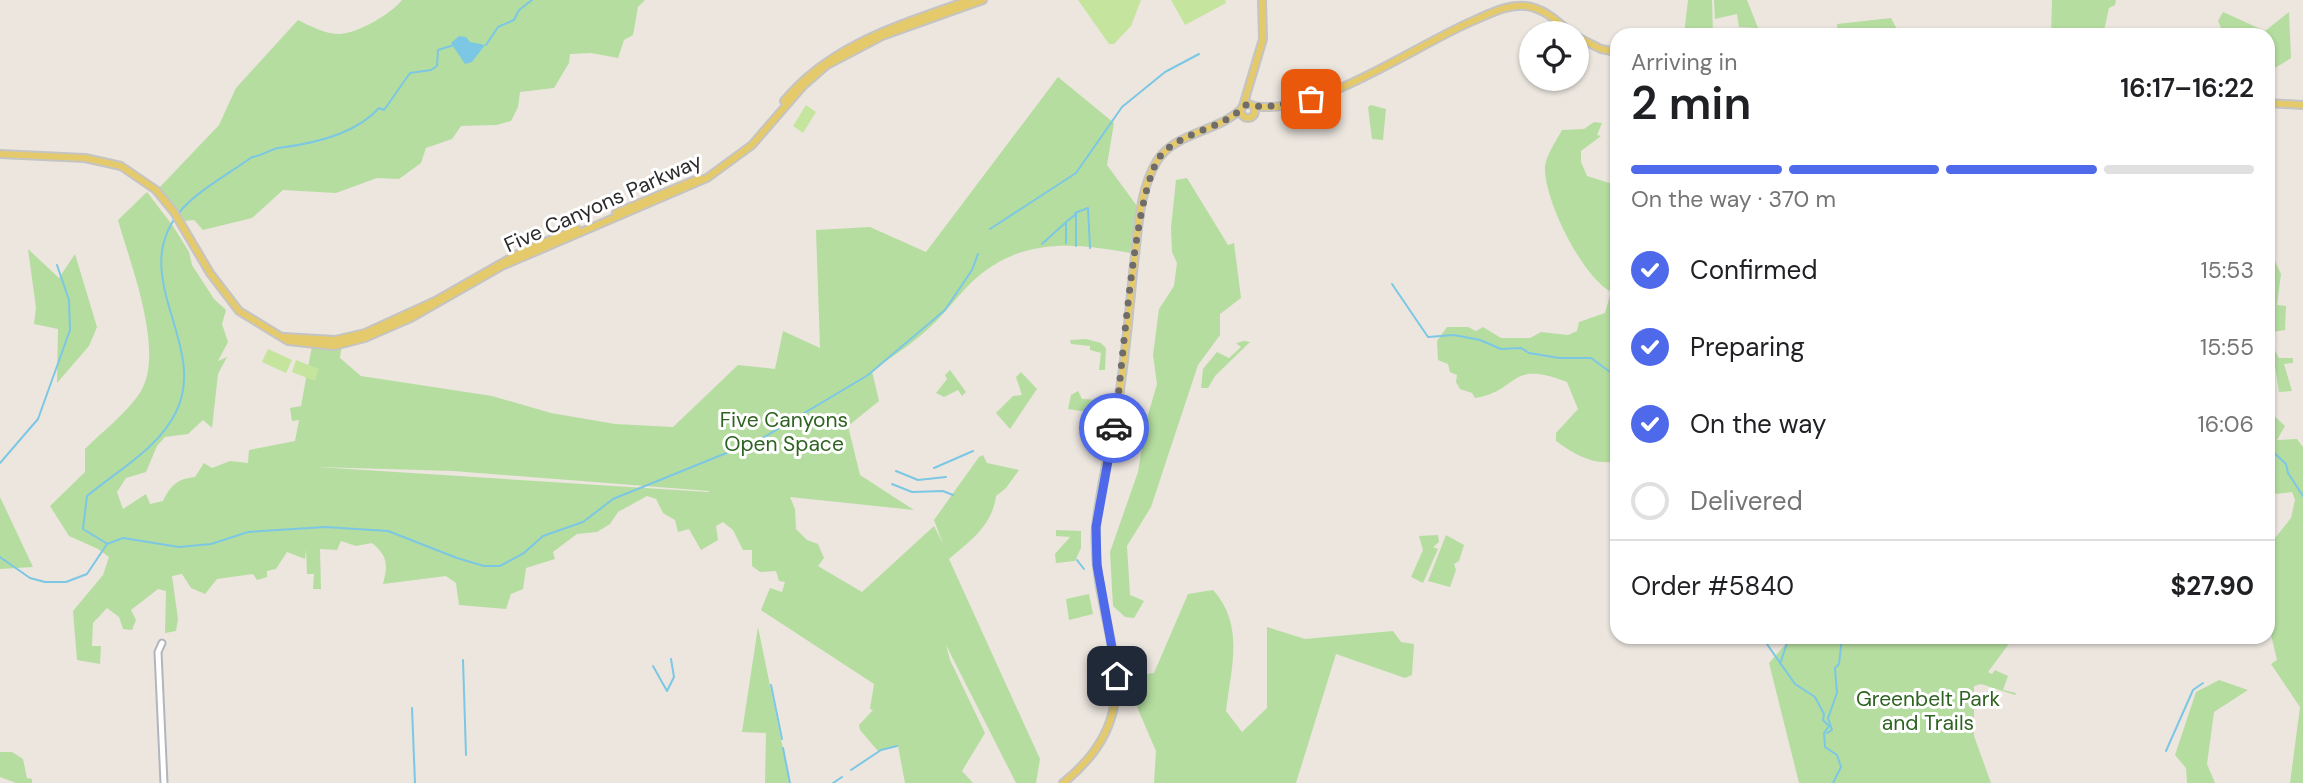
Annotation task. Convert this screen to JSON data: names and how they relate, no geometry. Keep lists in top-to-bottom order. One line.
{"streets":{"main road":["Five Canyons Parkway"]},"parks":["Five Canyons Open Space","Greenbelt Park and Trails"],"page":{"heading":["2 min","Arriving in","16:17–16:22"],"panel":["Order #5840","$27.90"],"bar":"On the way · 370 m","list":[["Confirmed","15:53"],["Preparing","15:55"],["On the way","16:06"],"Delivered"]}}
